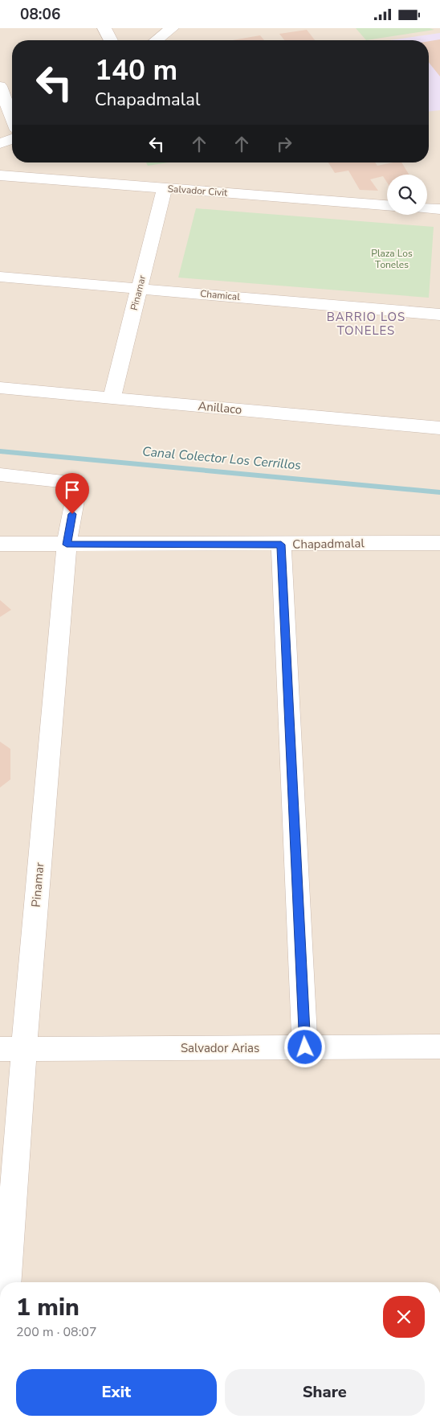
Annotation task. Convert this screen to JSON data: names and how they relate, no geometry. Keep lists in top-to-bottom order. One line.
{"streets":{"street":["Salvador Civit","Pinamar","Chamical","Anillaco","Chapadmalal","Salvador Arias"]},"crossings":[["Salvador Civit","Pinamar"],["Pinamar","Chamical"],["Pinamar","Anillaco"],["Pinamar","Chapadmalal"],["Pinamar","Salvador Arias"]],"districts":["BARRIO LOS TONELES"],"water":["Canal Colector Los Cerrillos"],"parks":["Plaza Los Toneles"],"page":{"status":"08:06","turn":["140 m","Chapadmalal"],"heading":["1 min","200 m · 08:07"],"buttons":["Exit","Share"]}}
